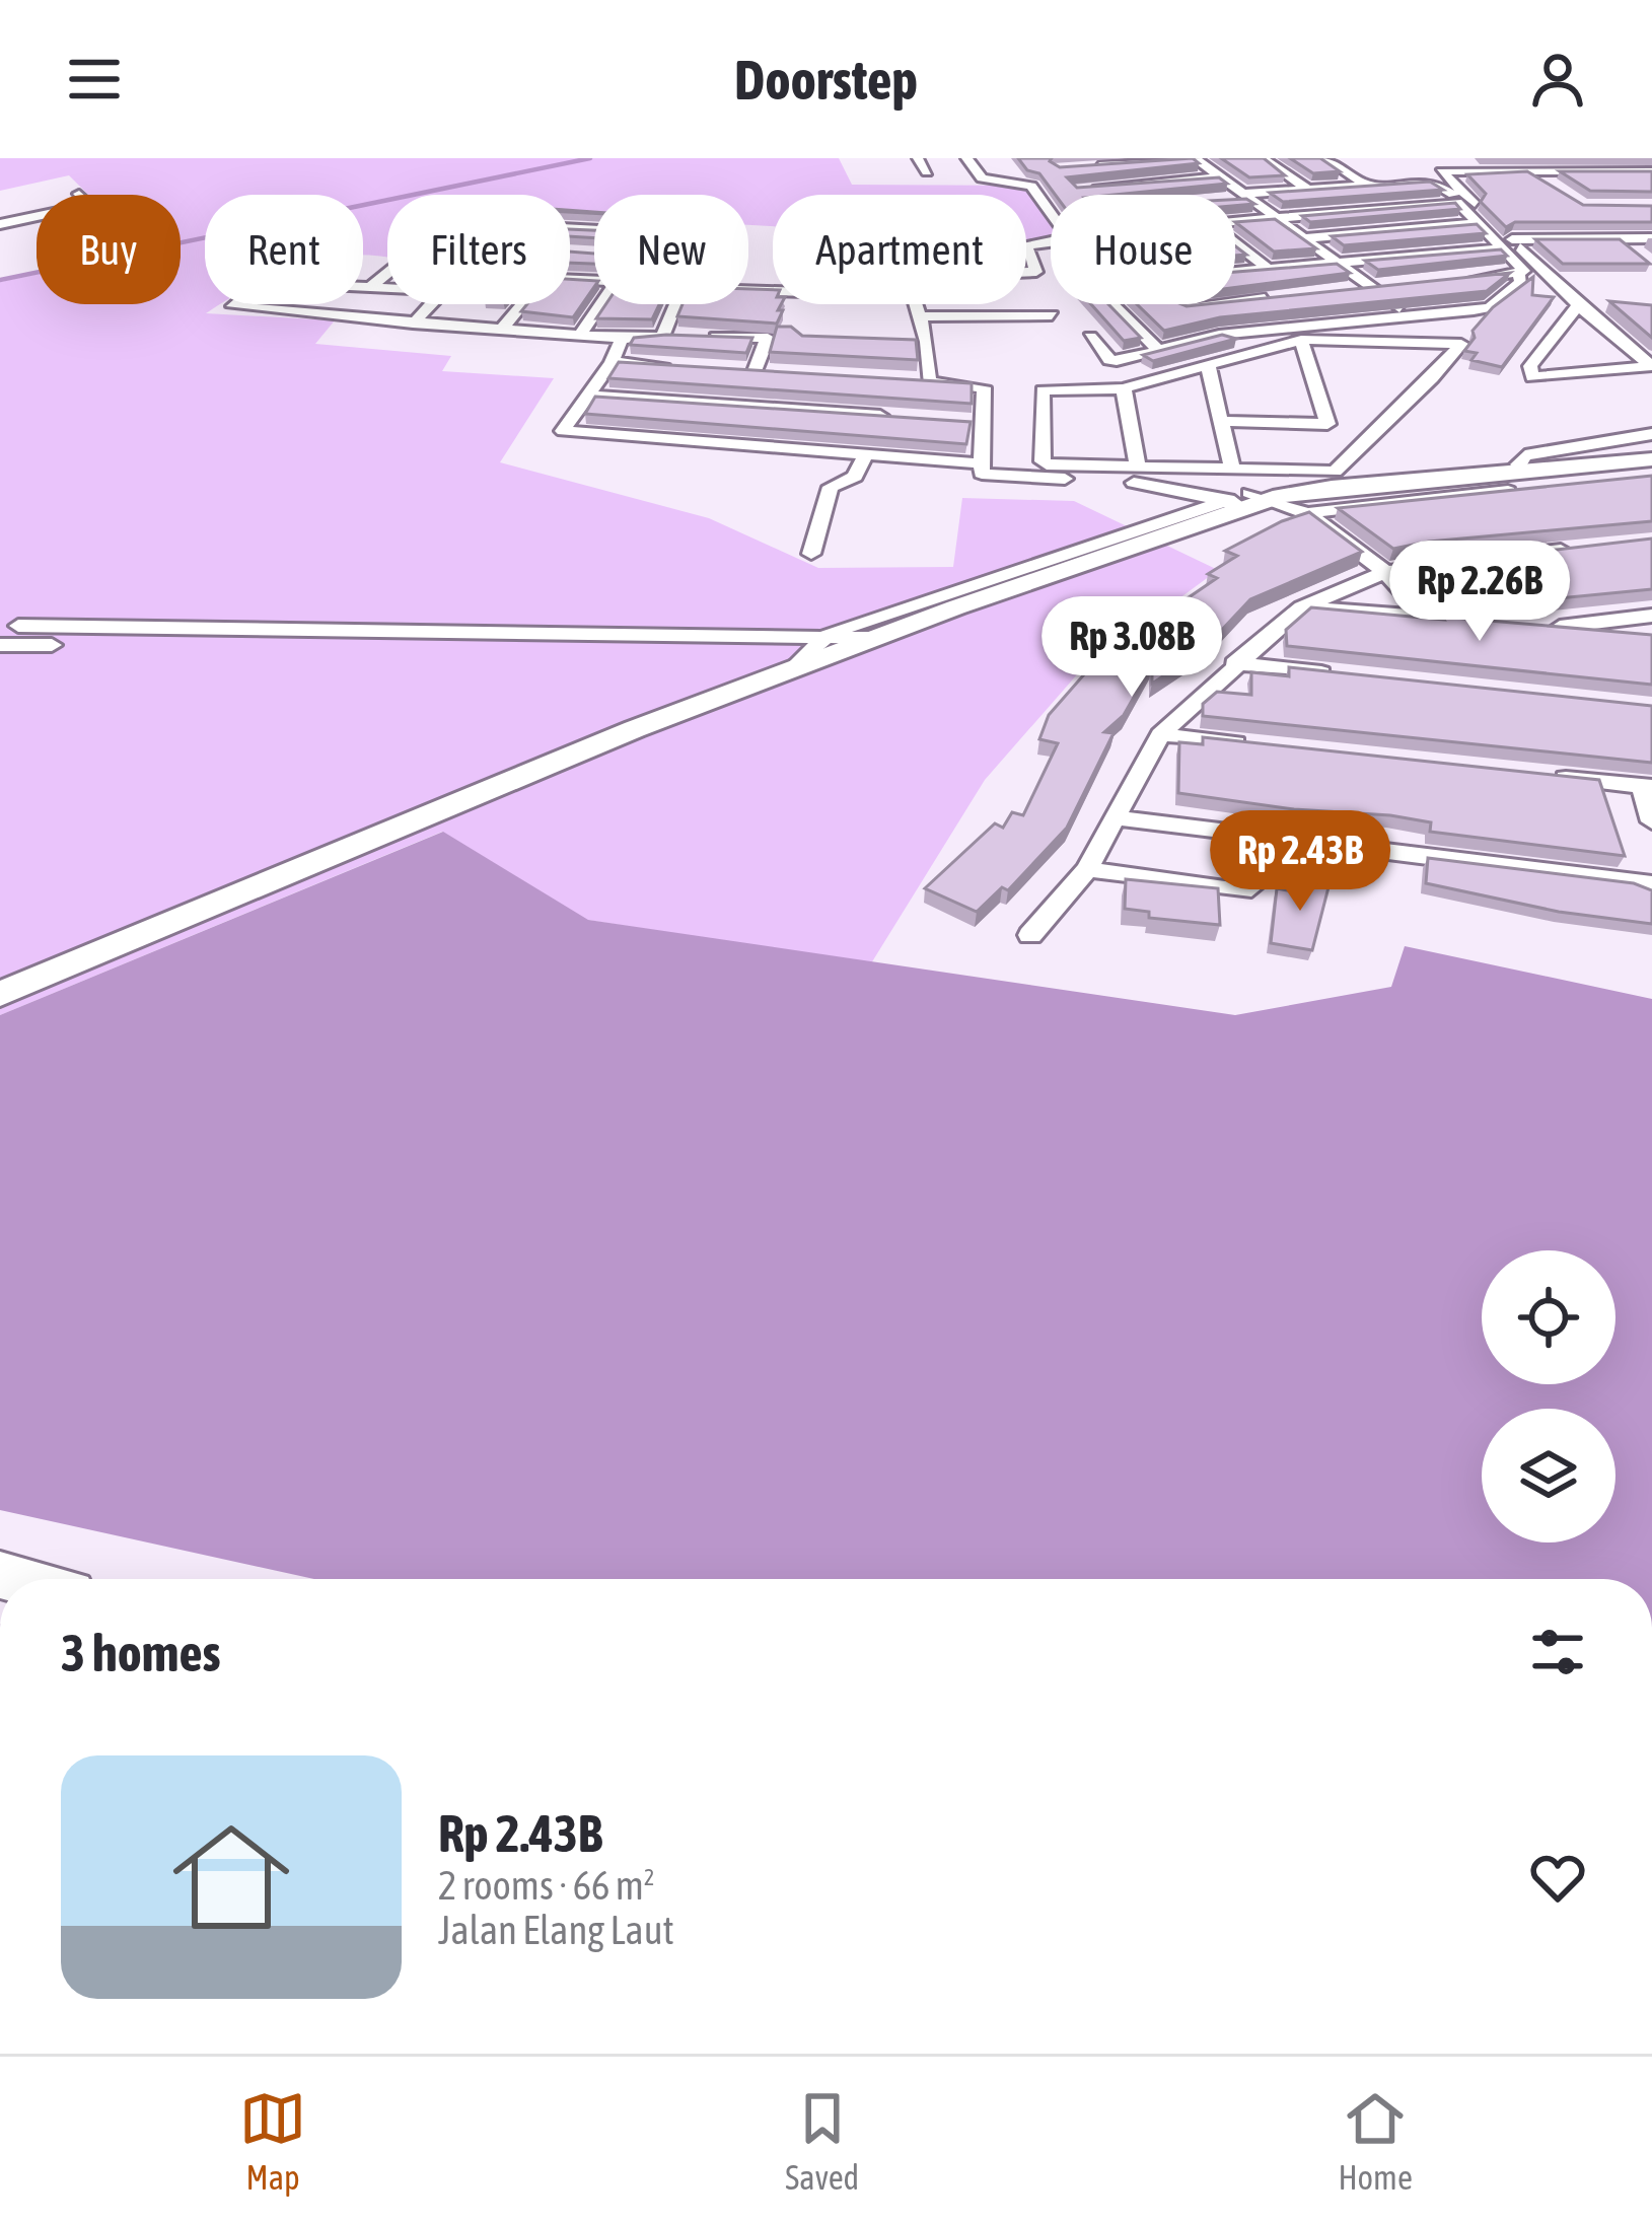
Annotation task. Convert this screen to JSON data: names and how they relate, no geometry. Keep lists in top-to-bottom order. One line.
{"page":{"header":"Doorstep","chip":["Buy","Rent","Filters","New","Apartment","House"],"price":["Rp 2.26B","Rp 3.08B","Rp 2.43B"],"heading":"3 homes","list":[{"name":"Rp 2.43B","note":"2 rooms · 66 m² · Jalan Elang Laut"}],"tabs":["Map","Saved","Home"]}}
